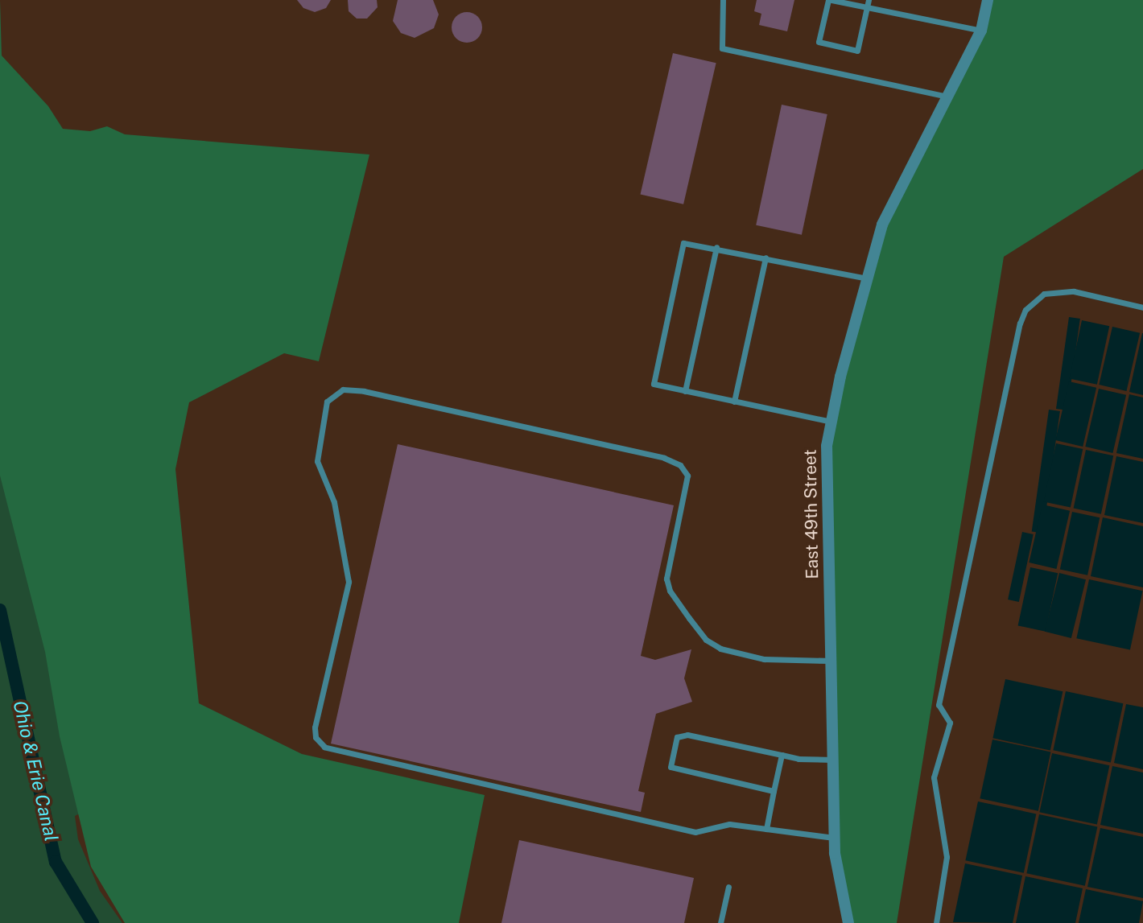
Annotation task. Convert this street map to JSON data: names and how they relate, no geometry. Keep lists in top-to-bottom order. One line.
{"streets":{"street":["East 49th Street"]},"water":["Ohio & Erie Canal"]}
